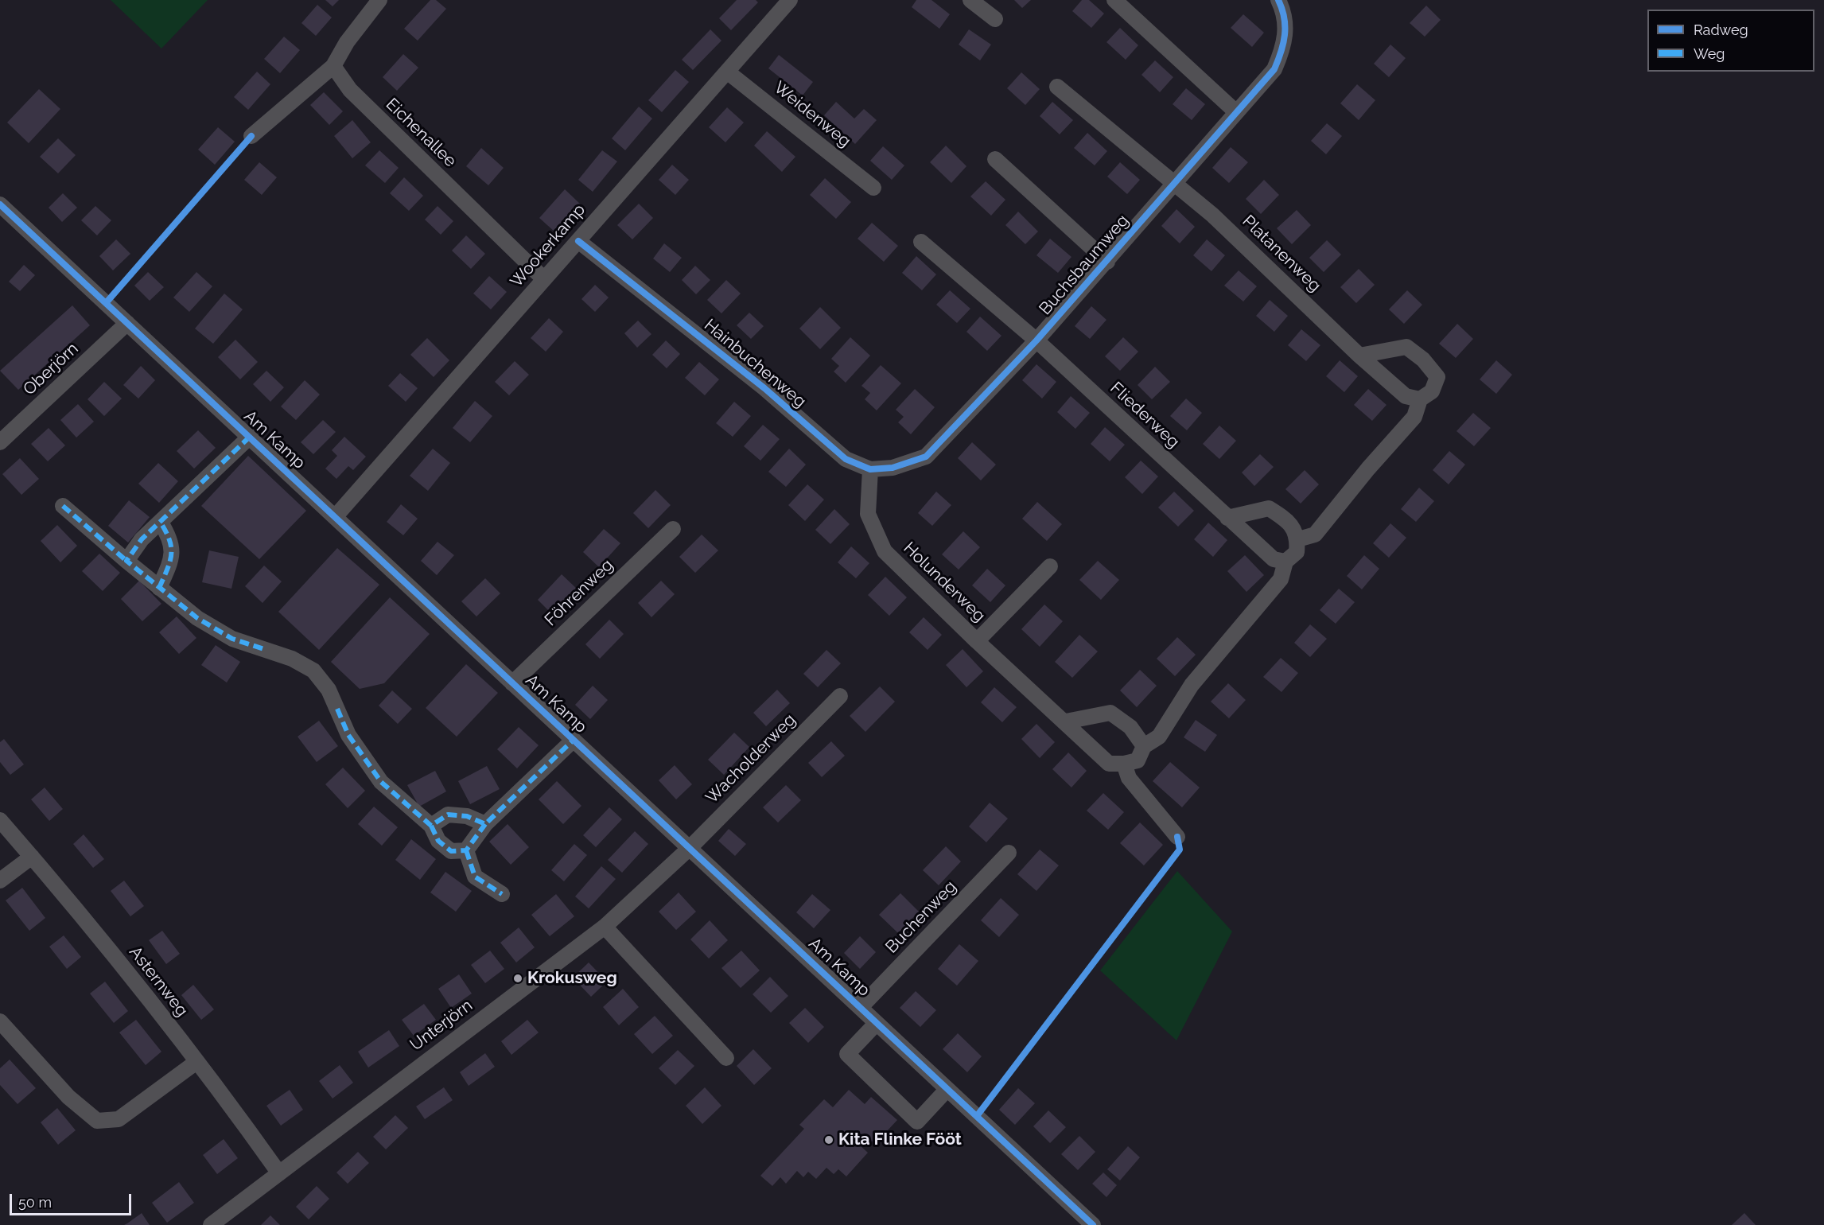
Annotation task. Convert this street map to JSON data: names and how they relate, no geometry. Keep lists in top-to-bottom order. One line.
{"streets":{"street":["Weidenweg","Eichenallee","Wookerkamp","Platanenweg","Buchsbaumweg","Hainbuchenweg","Oberjörn","Fliederweg","Am Kamp","Holunderweg","Föhrenweg","Wacholderweg","Buchenweg","Asternweg","Unterjörn"]},"crossings":[["Weidenweg","Wookerkamp"],["Eichenallee","Wookerkamp"],["Wookerkamp","Hainbuchenweg"],["Wookerkamp","Am Kamp"],["Platanenweg","Buchsbaumweg"],["Buchsbaumweg","Hainbuchenweg"],["Buchsbaumweg","Fliederweg"],["Hainbuchenweg","Holunderweg"],["Oberjörn","Am Kamp"],["Am Kamp","Föhrenweg"],["Am Kamp","Wacholderweg"],["Am Kamp","Buchenweg"],["Am Kamp","Unterjörn"],["Wacholderweg","Unterjörn"],["Asternweg","Unterjörn"]],"places":["Krokusweg","Kita Flinke Fööt"],"legend":["Radweg","Weg"],"scale_bar":"50 m"}
